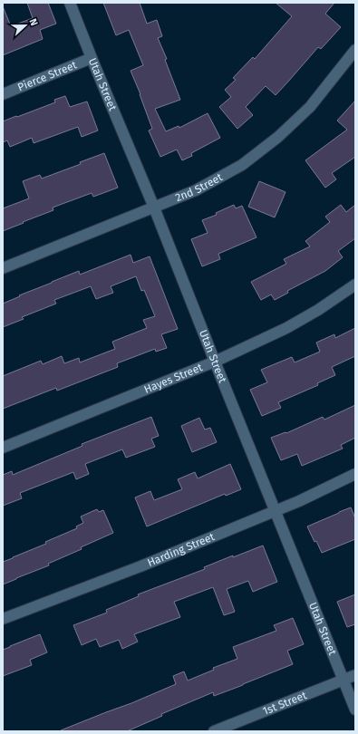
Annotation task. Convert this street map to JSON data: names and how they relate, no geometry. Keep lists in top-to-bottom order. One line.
{"streets":{"street":["Pierce Street","Utah Street","2nd Street","Hayes Street","Harding Street","1st Street"]},"crossings":[["Pierce Street","Utah Street"],["Utah Street","2nd Street"],["Utah Street","Hayes Street"],["Utah Street","Harding Street"],["Utah Street","1st Street"]],"north":"right"}
